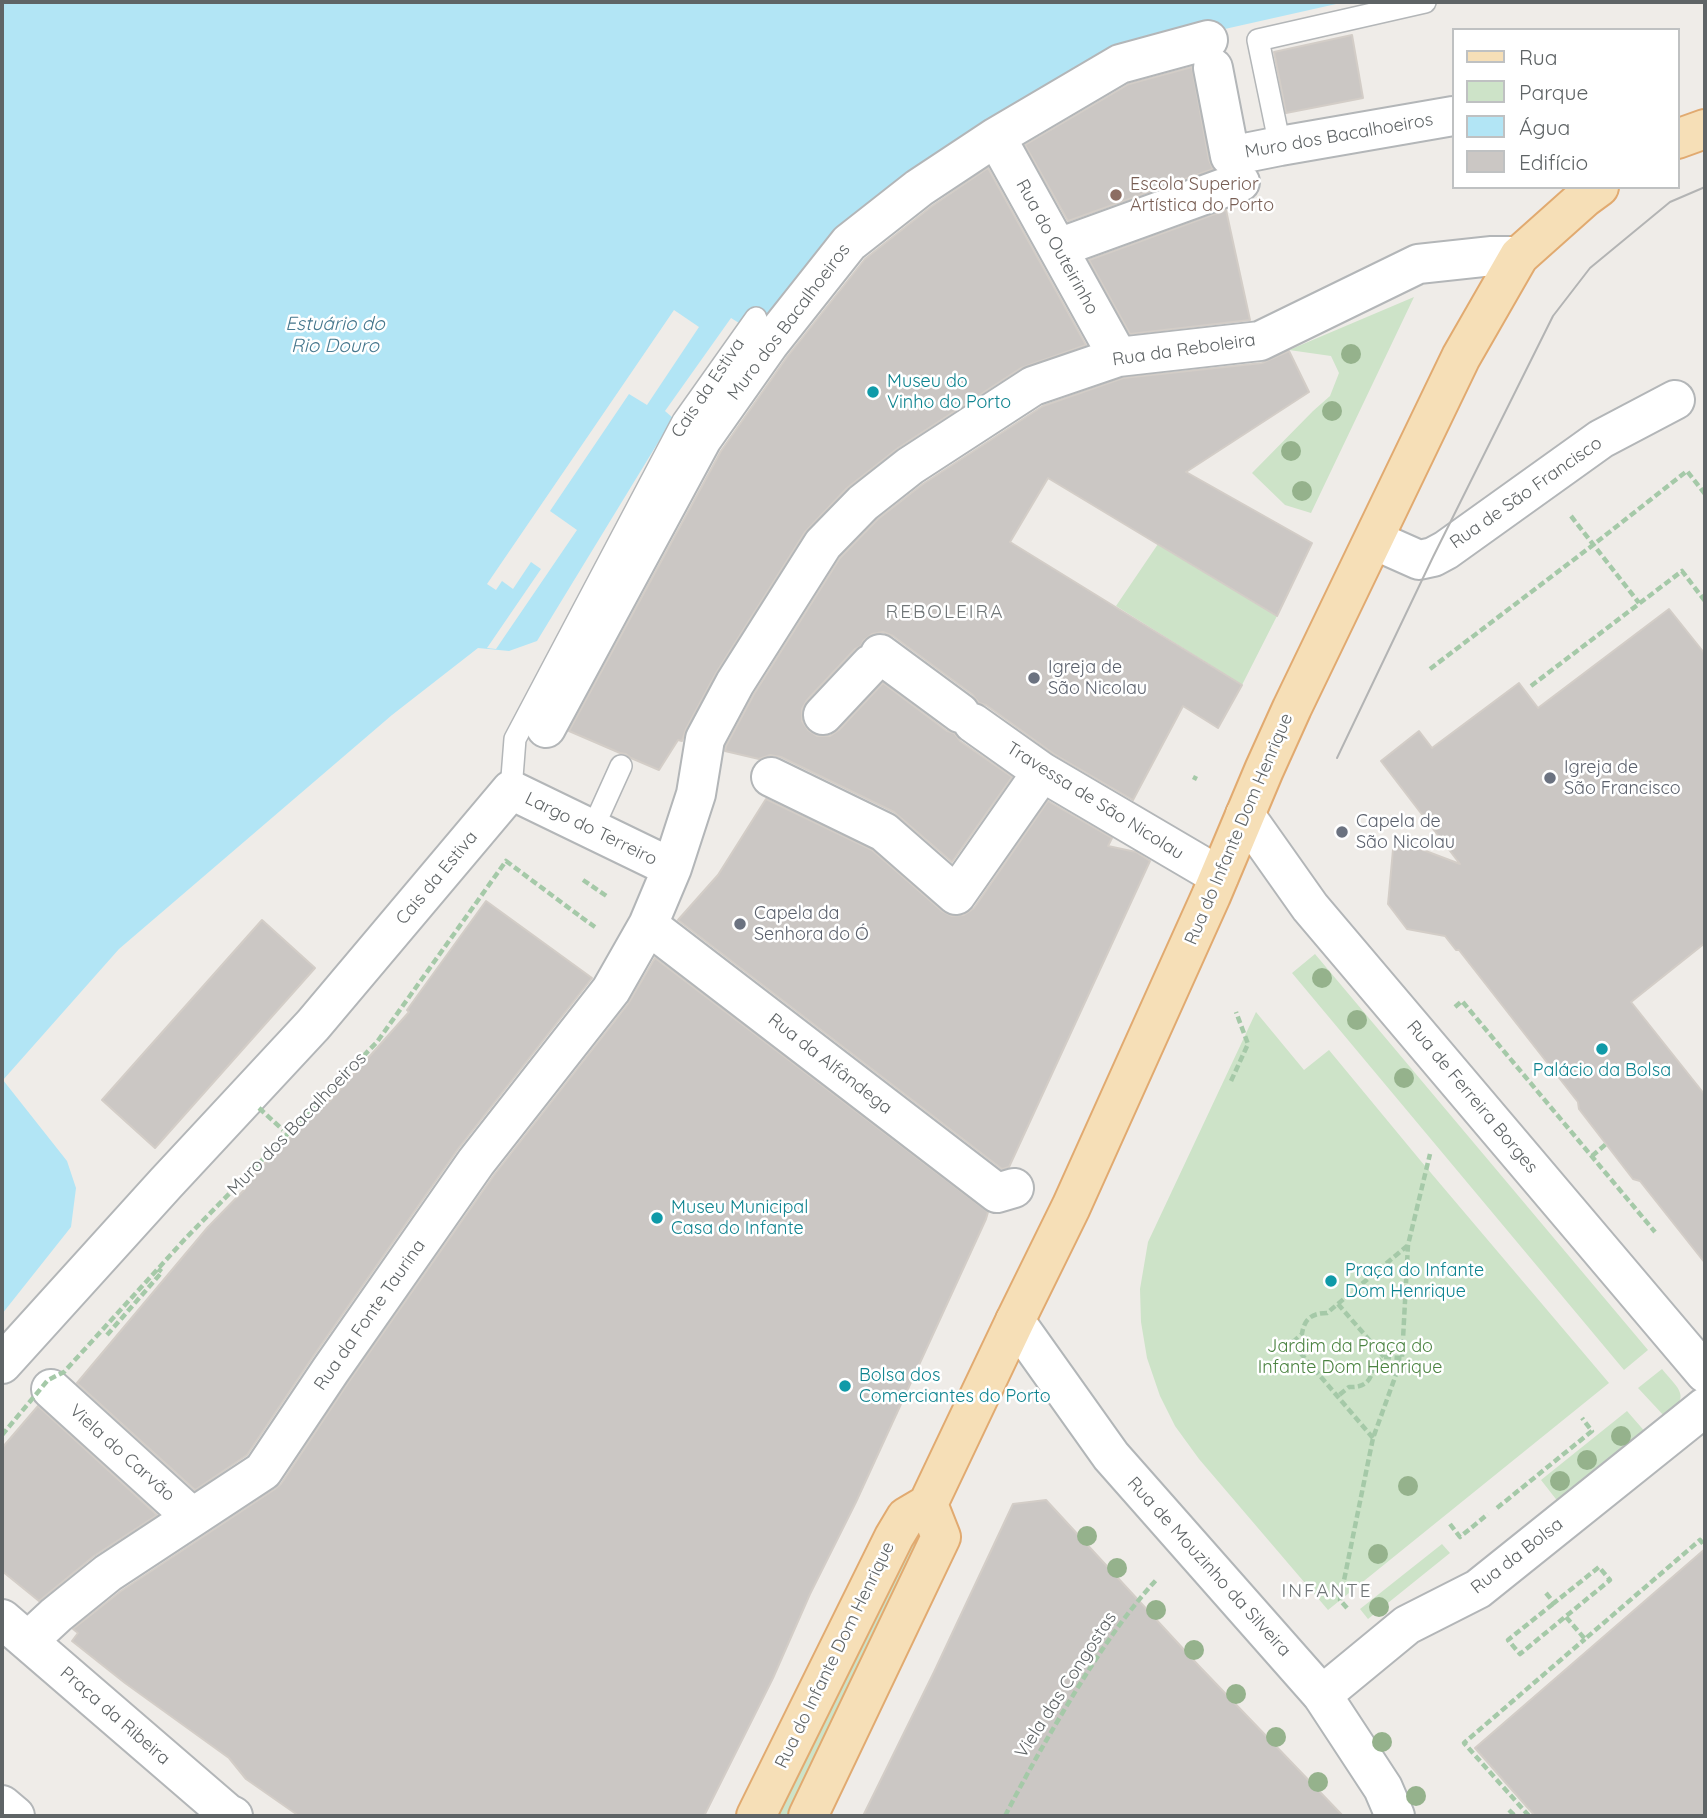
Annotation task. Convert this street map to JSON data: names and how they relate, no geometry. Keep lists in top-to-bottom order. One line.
{"streets":{"main road":["Rua do Infante Dom Henrique"],"street":["Muro dos Bacalhoeiros","Rua do Outeirinho","Rua da Reboleira","Cais da Estiva","Rua de São Francisco","Travessa de São Nicolau","Largo do Terreiro","Rua da Alfândega","Rua de Ferreira Borges","Rua da Fonte Taurina","Viela do Carvão","Rua da Bolsa","Rua de Mouzinho da Silveira","Praça da Ribeira"],"path":["Viela das Congostas"]},"crossings":[["Muro dos Bacalhoeiros","Rua do Outeirinho"],["Rua do Outeirinho","Rua da Reboleira"],["Rua da Reboleira","Largo do Terreiro"],["Rua da Reboleira","Rua do Infante Dom Henrique"],["Cais da Estiva","Largo do Terreiro"],["Cais da Estiva","Viela do Carvão"],["Rua de São Francisco","Rua do Infante Dom Henrique"],["Travessa de São Nicolau","Rua do Infante Dom Henrique"],["Largo do Terreiro","Rua da Alfândega"],["Largo do Terreiro","Rua da Fonte Taurina"],["Rua do Infante Dom Henrique","Rua de Ferreira Borges"],["Rua do Infante Dom Henrique","Rua de Mouzinho da Silveira"],["Rua da Alfândega","Rua da Fonte Taurina"],["Rua da Fonte Taurina","Viela do Carvão"],["Rua da Fonte Taurina","Praça da Ribeira"],["Rua da Bolsa","Rua de Mouzinho da Silveira"],["Rua de Mouzinho da Silveira","Viela das Congostas"]],"districts":["REBOLEIRA","INFANTE"],"water":["Estuário do Rio Douro"],"parks":["Jardim da Praça do Infante Dom Henrique"],"places":["Escola Superior Artística do Porto","Museu do Vinho do Porto","Igreja de São Nicolau","Igreja de São Francisco","Capela de São Nicolau","Capela da Senhora do Ó","Palácio da Bolsa","Museu Municipal Casa do Infante","Praça do Infante Dom Henrique","Bolsa dos Comerciantes do Porto"],"legend":["Rua","Parque","Água","Edifício"]}
